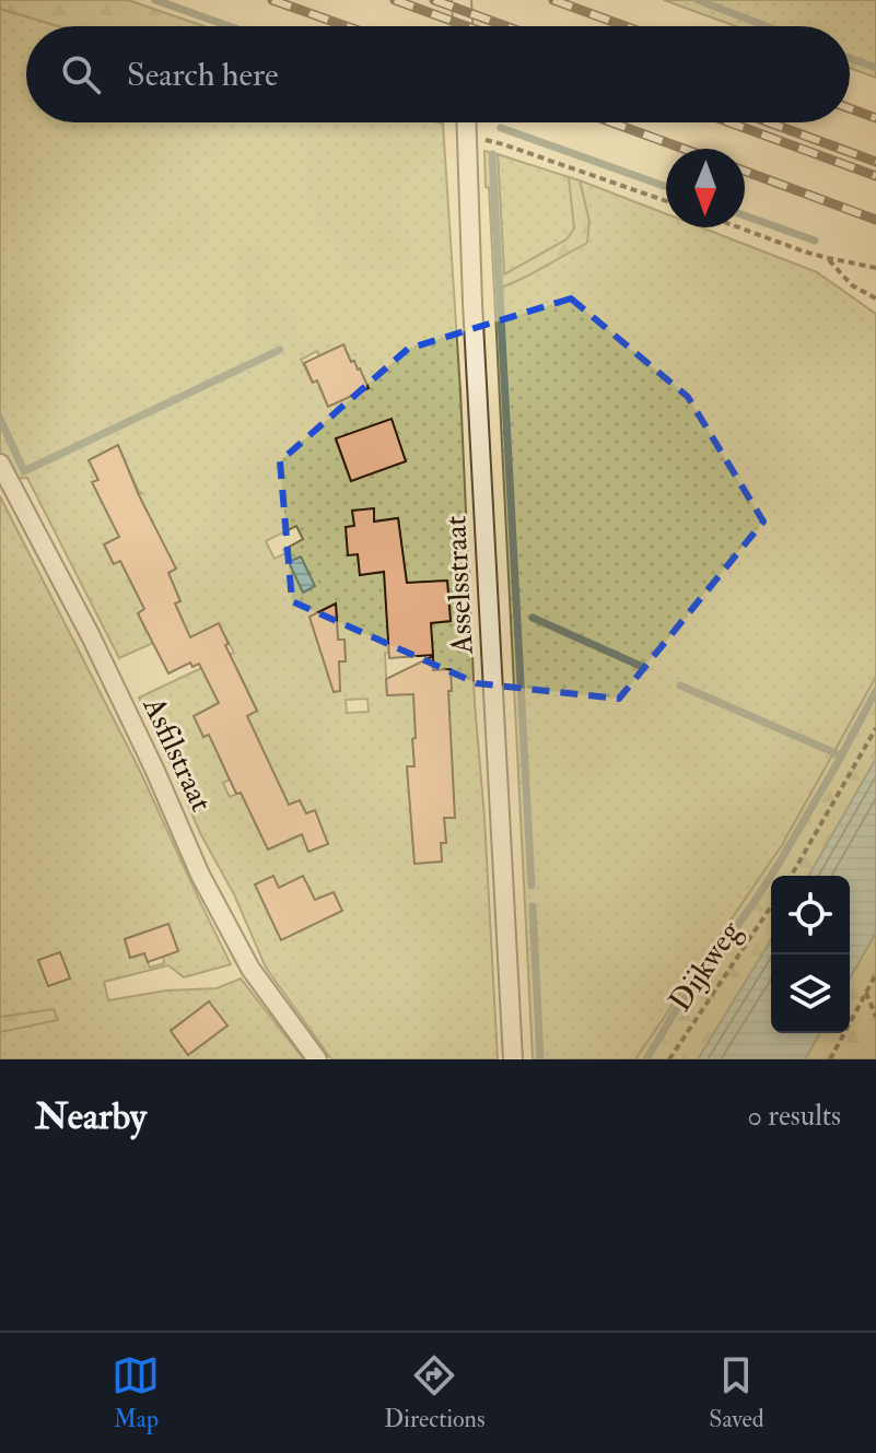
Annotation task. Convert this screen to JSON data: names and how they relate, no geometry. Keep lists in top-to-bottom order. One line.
{"streets":{"street":["Asselsstraat","Asfilstraat"],"path":["Dijkweg"]},"north":"bottom","page":{"search":"Search here","heading":["Nearby","0 results"],"nav":["Map","Directions","Saved"]}}
